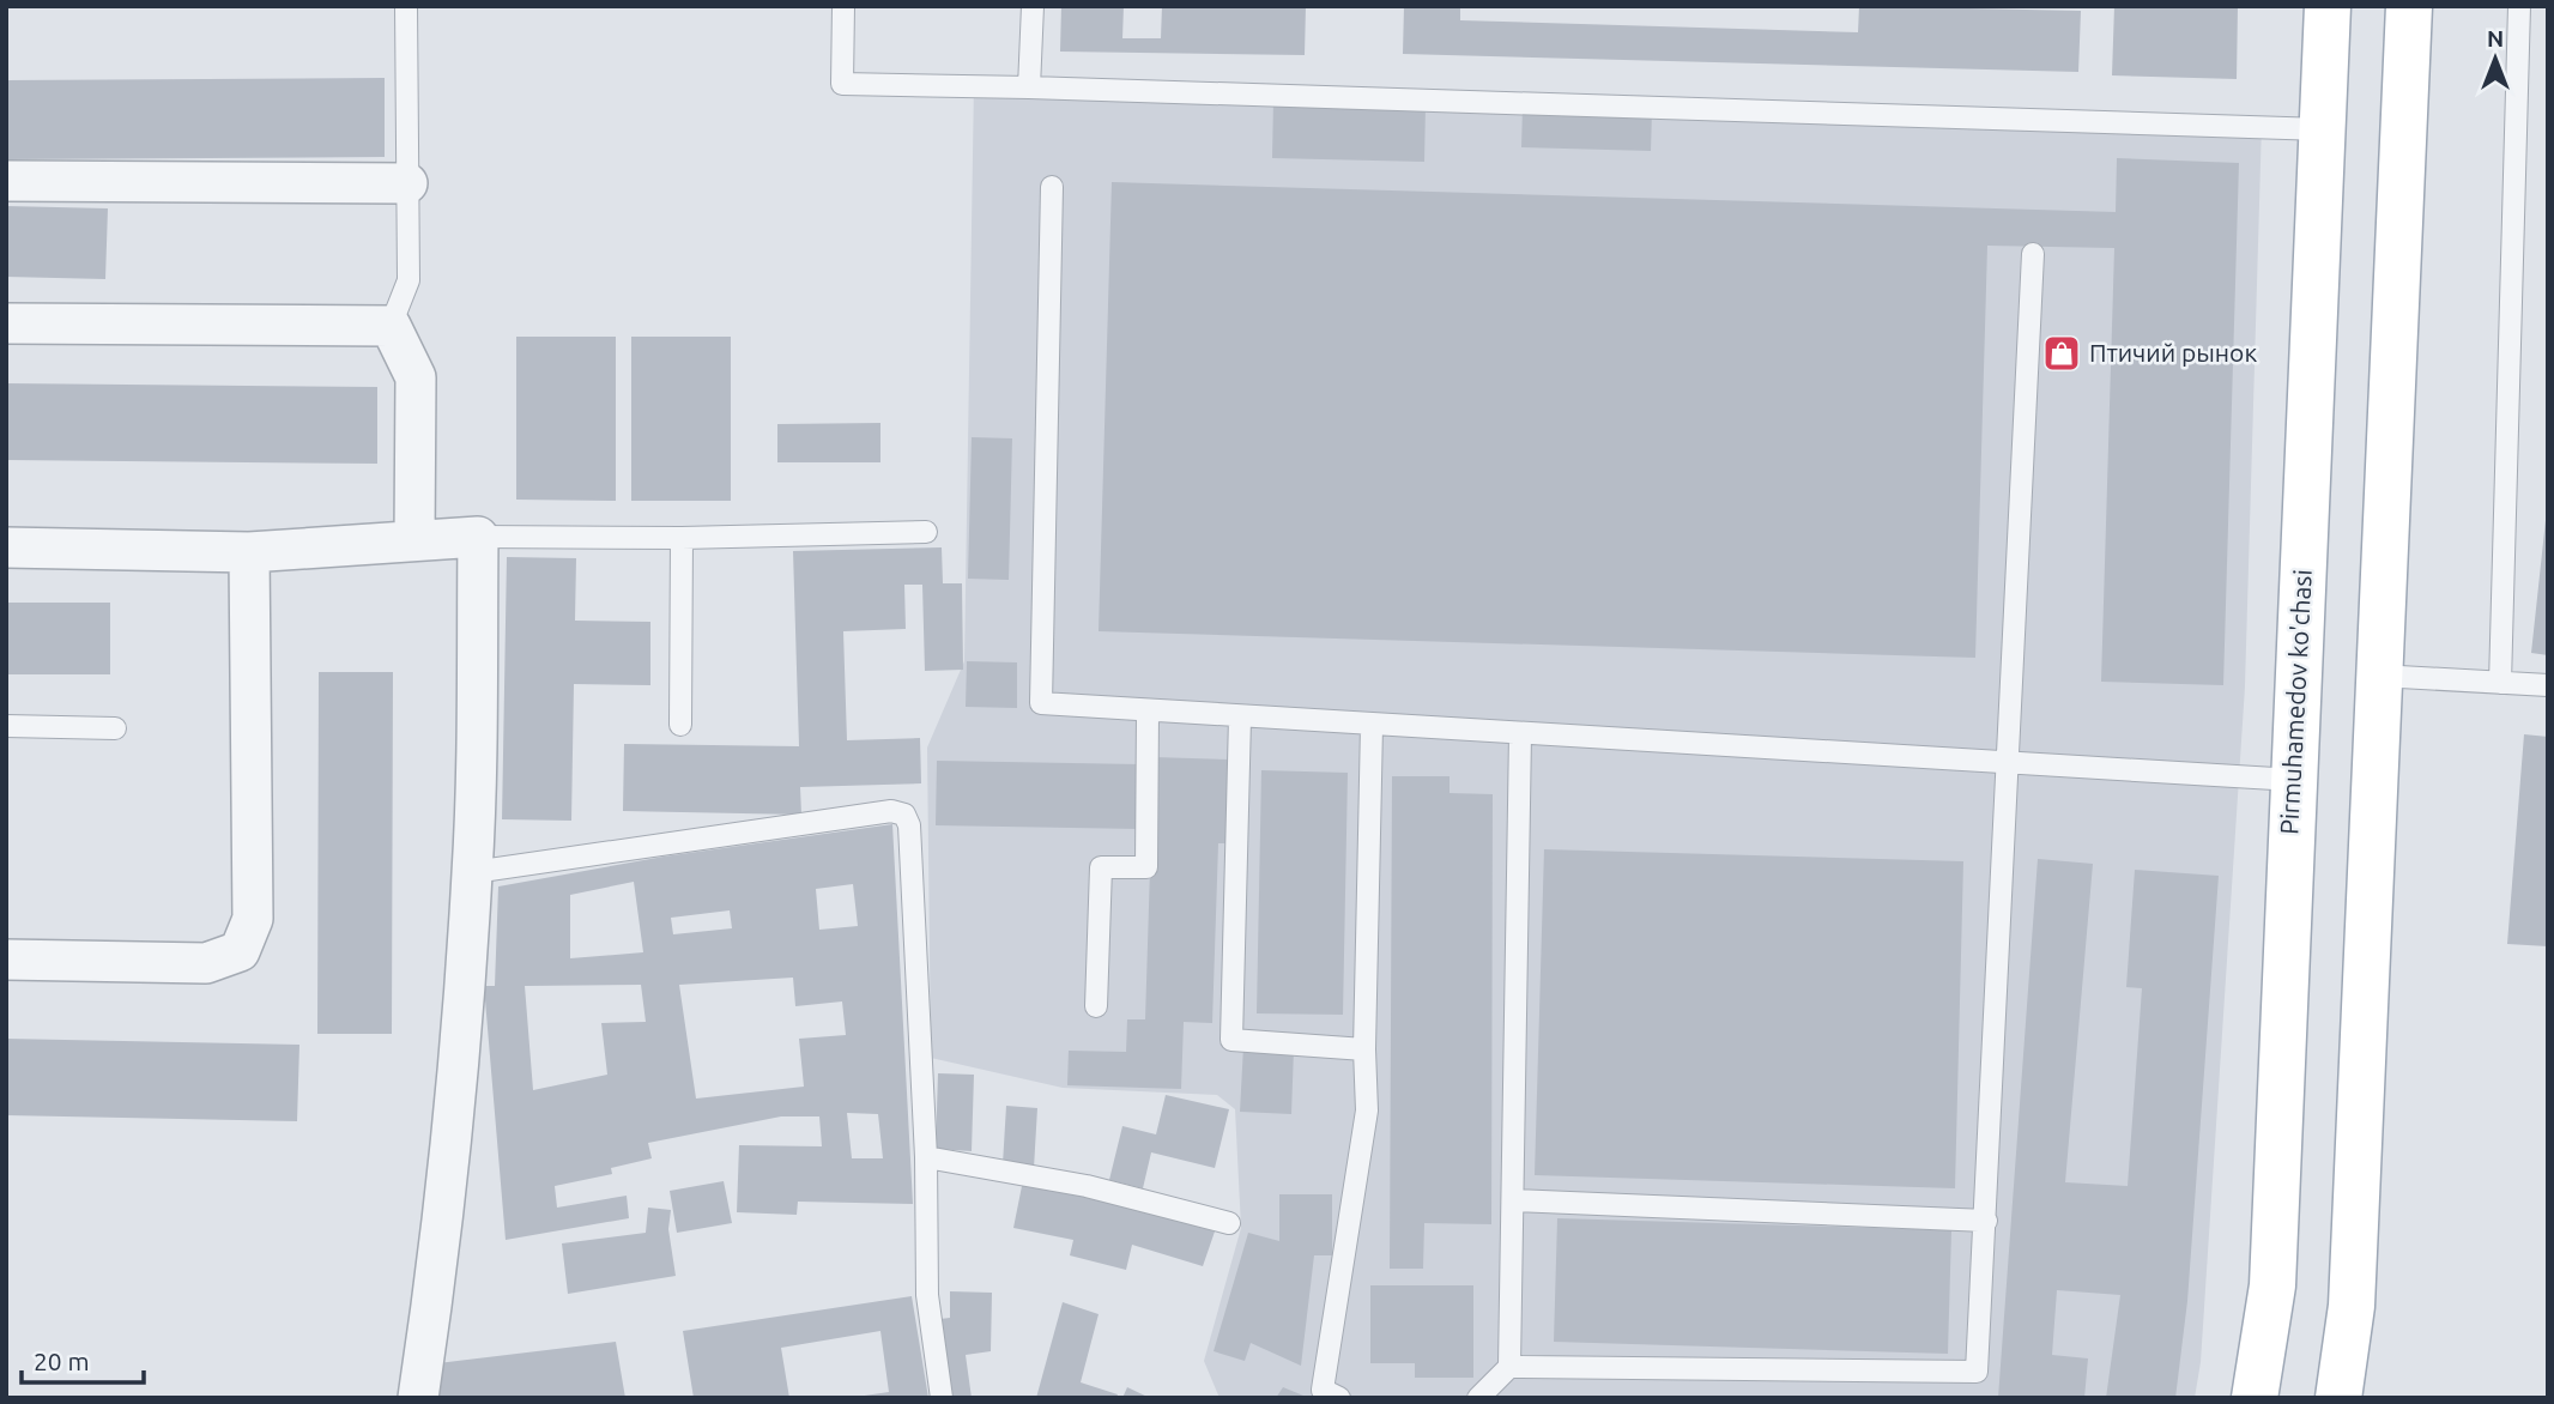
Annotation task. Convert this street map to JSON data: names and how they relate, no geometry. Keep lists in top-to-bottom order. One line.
{"streets":{"main road":["Pirmuhamedov ko'chasi"]},"places":{"shop":["Птичий рынок"]},"scale_bar":"20 m","north":"top"}
